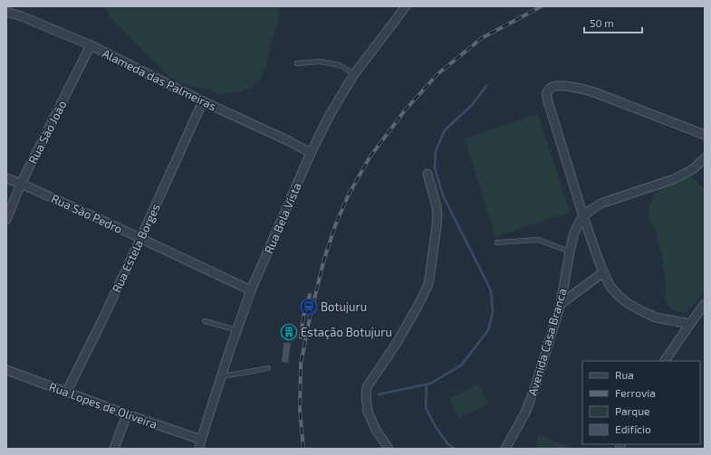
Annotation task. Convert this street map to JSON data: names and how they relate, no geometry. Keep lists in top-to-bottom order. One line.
{"streets":{"street":["Alameda das Palmeiras","Rua São João","Rua São Pedro","Rua Bela Vista","Rua Estela Borges","Avenida Casa Branca","Rua Lopes de Oliveira"]},"crossings":[["Alameda das Palmeiras","Rua São João"],["Alameda das Palmeiras","Rua Bela Vista"],["Alameda das Palmeiras","Rua Estela Borges"],["Rua São João","Rua São Pedro"],["Rua São Pedro","Rua Bela Vista"],["Rua São Pedro","Rua Estela Borges"],["Rua Bela Vista","Rua Lopes de Oliveira"],["Rua Estela Borges","Rua Lopes de Oliveira"]],"places":{"station":["Botujuru"],"building":["Estação Botujuru"]},"legend":["Rua","Ferrovia","Parque","Edifício"],"scale_bar":"50 m"}
